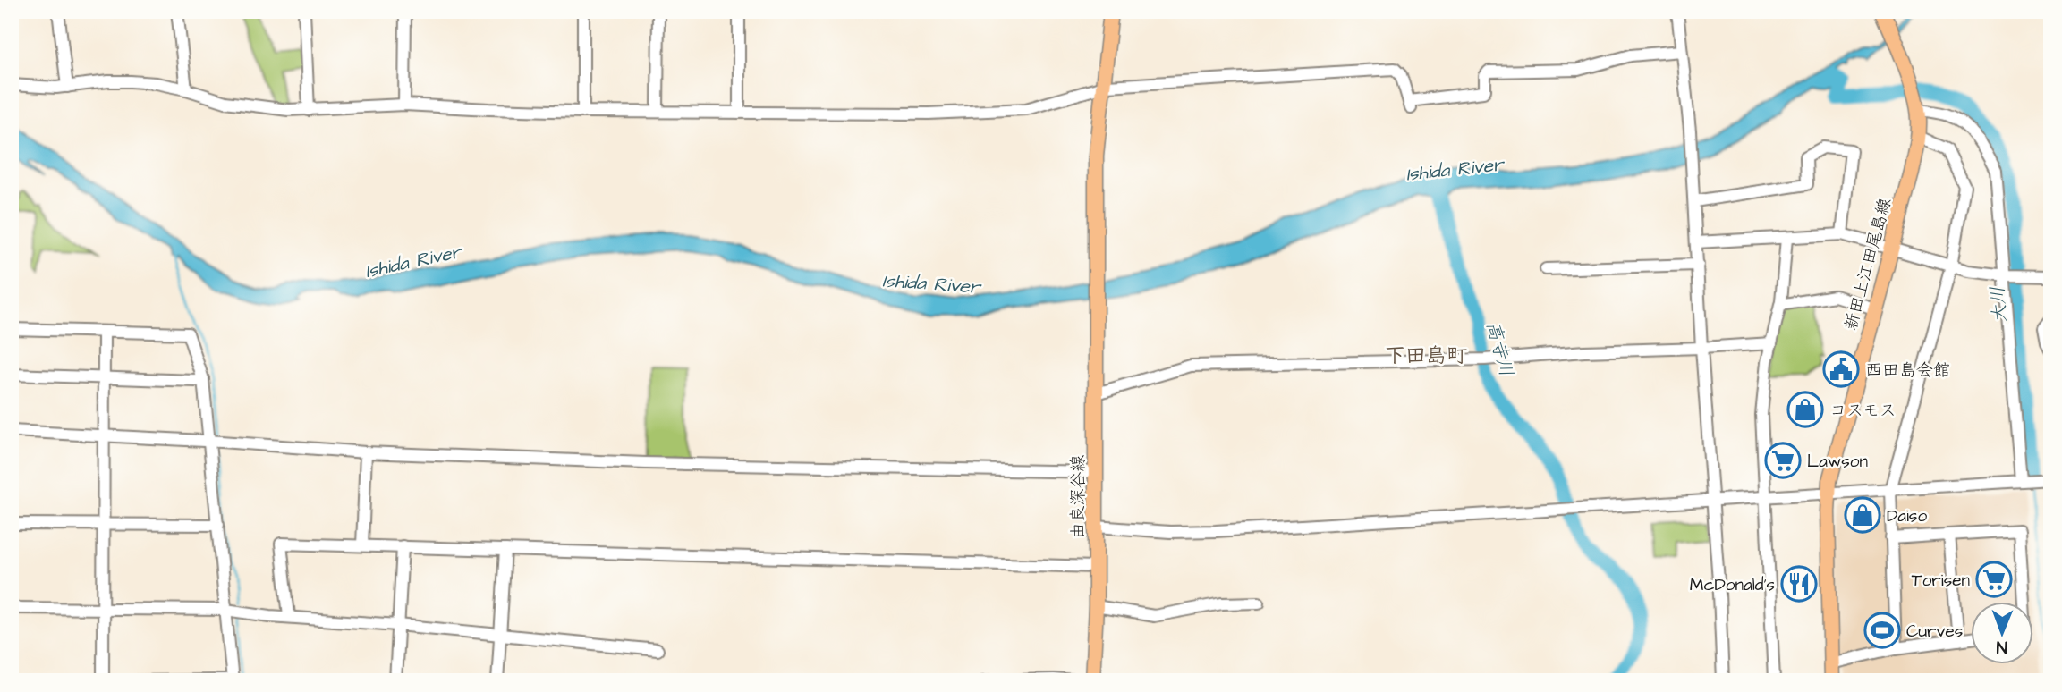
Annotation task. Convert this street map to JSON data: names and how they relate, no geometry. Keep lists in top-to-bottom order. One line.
{"streets":{"main road":["新田上江田尾島線","由良深谷線"]},"districts":["下田島町"],"water":["Ishida River","大川","高寺川"],"places":{"public building":["西田島会館"],"shop":["コスモス","Daiso"],"supermarket":["Lawson","Torisen"],"restaurant":["McDonald's"],"sports":["Curves"]},"north":"bottom"}
